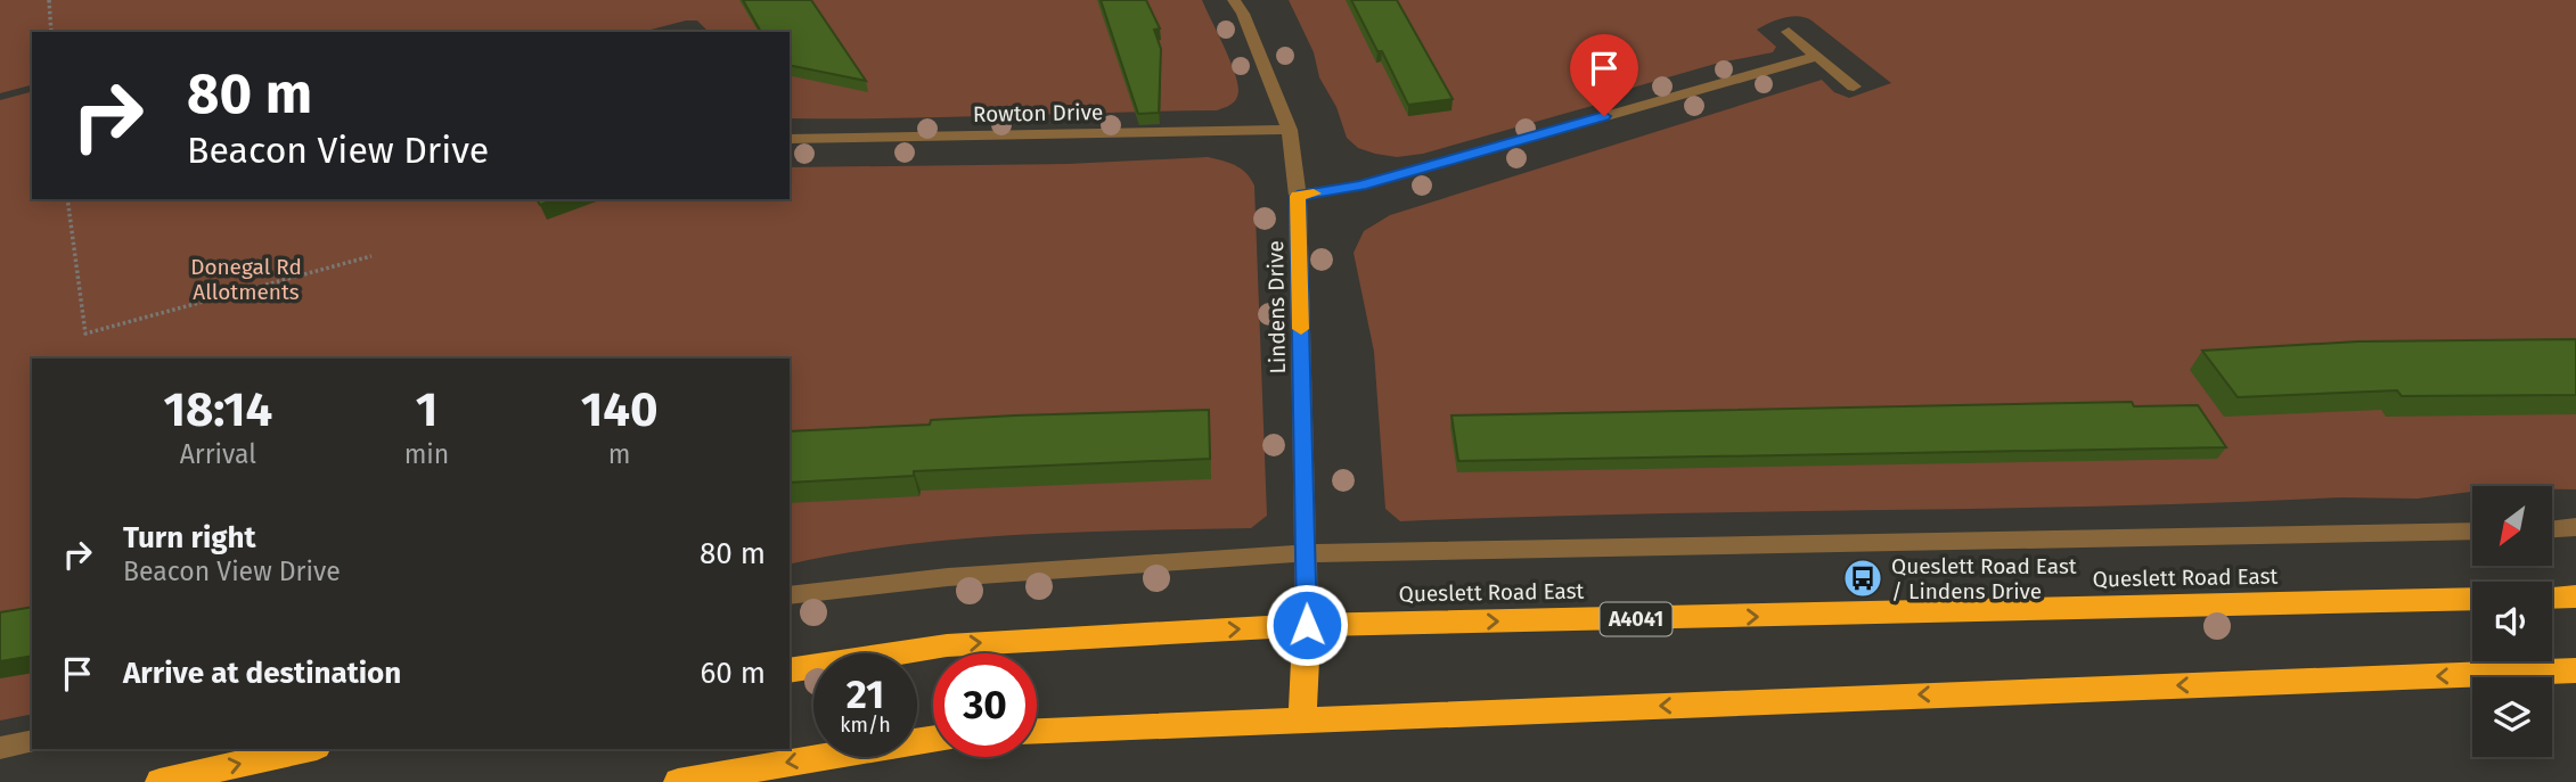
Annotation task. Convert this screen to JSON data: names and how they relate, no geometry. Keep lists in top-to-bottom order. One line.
{"streets":{"highway":["Queslett Road East","A4041"],"street":["Rowton Drive","Lindens Drive"]},"crossings":[["Rowton Drive","Lindens Drive"],["Lindens Drive","Queslett Road East"]],"parks":["Donegal Rd Allotments"],"places":{"bus stop":["Queslett Road East / Lindens Drive"]},"north":"bottom left","page":{"turn":["80 m","Beacon View Drive"],"eta":["18:14","Arrival","1","min","140","m"],"list":[{"name":"Turn right","note":"Beacon View Drive","value":"80 m"},{"name":"Arrive at destination","value":"60 m"}],"speed":"21 km/h","limit":"30"}}
